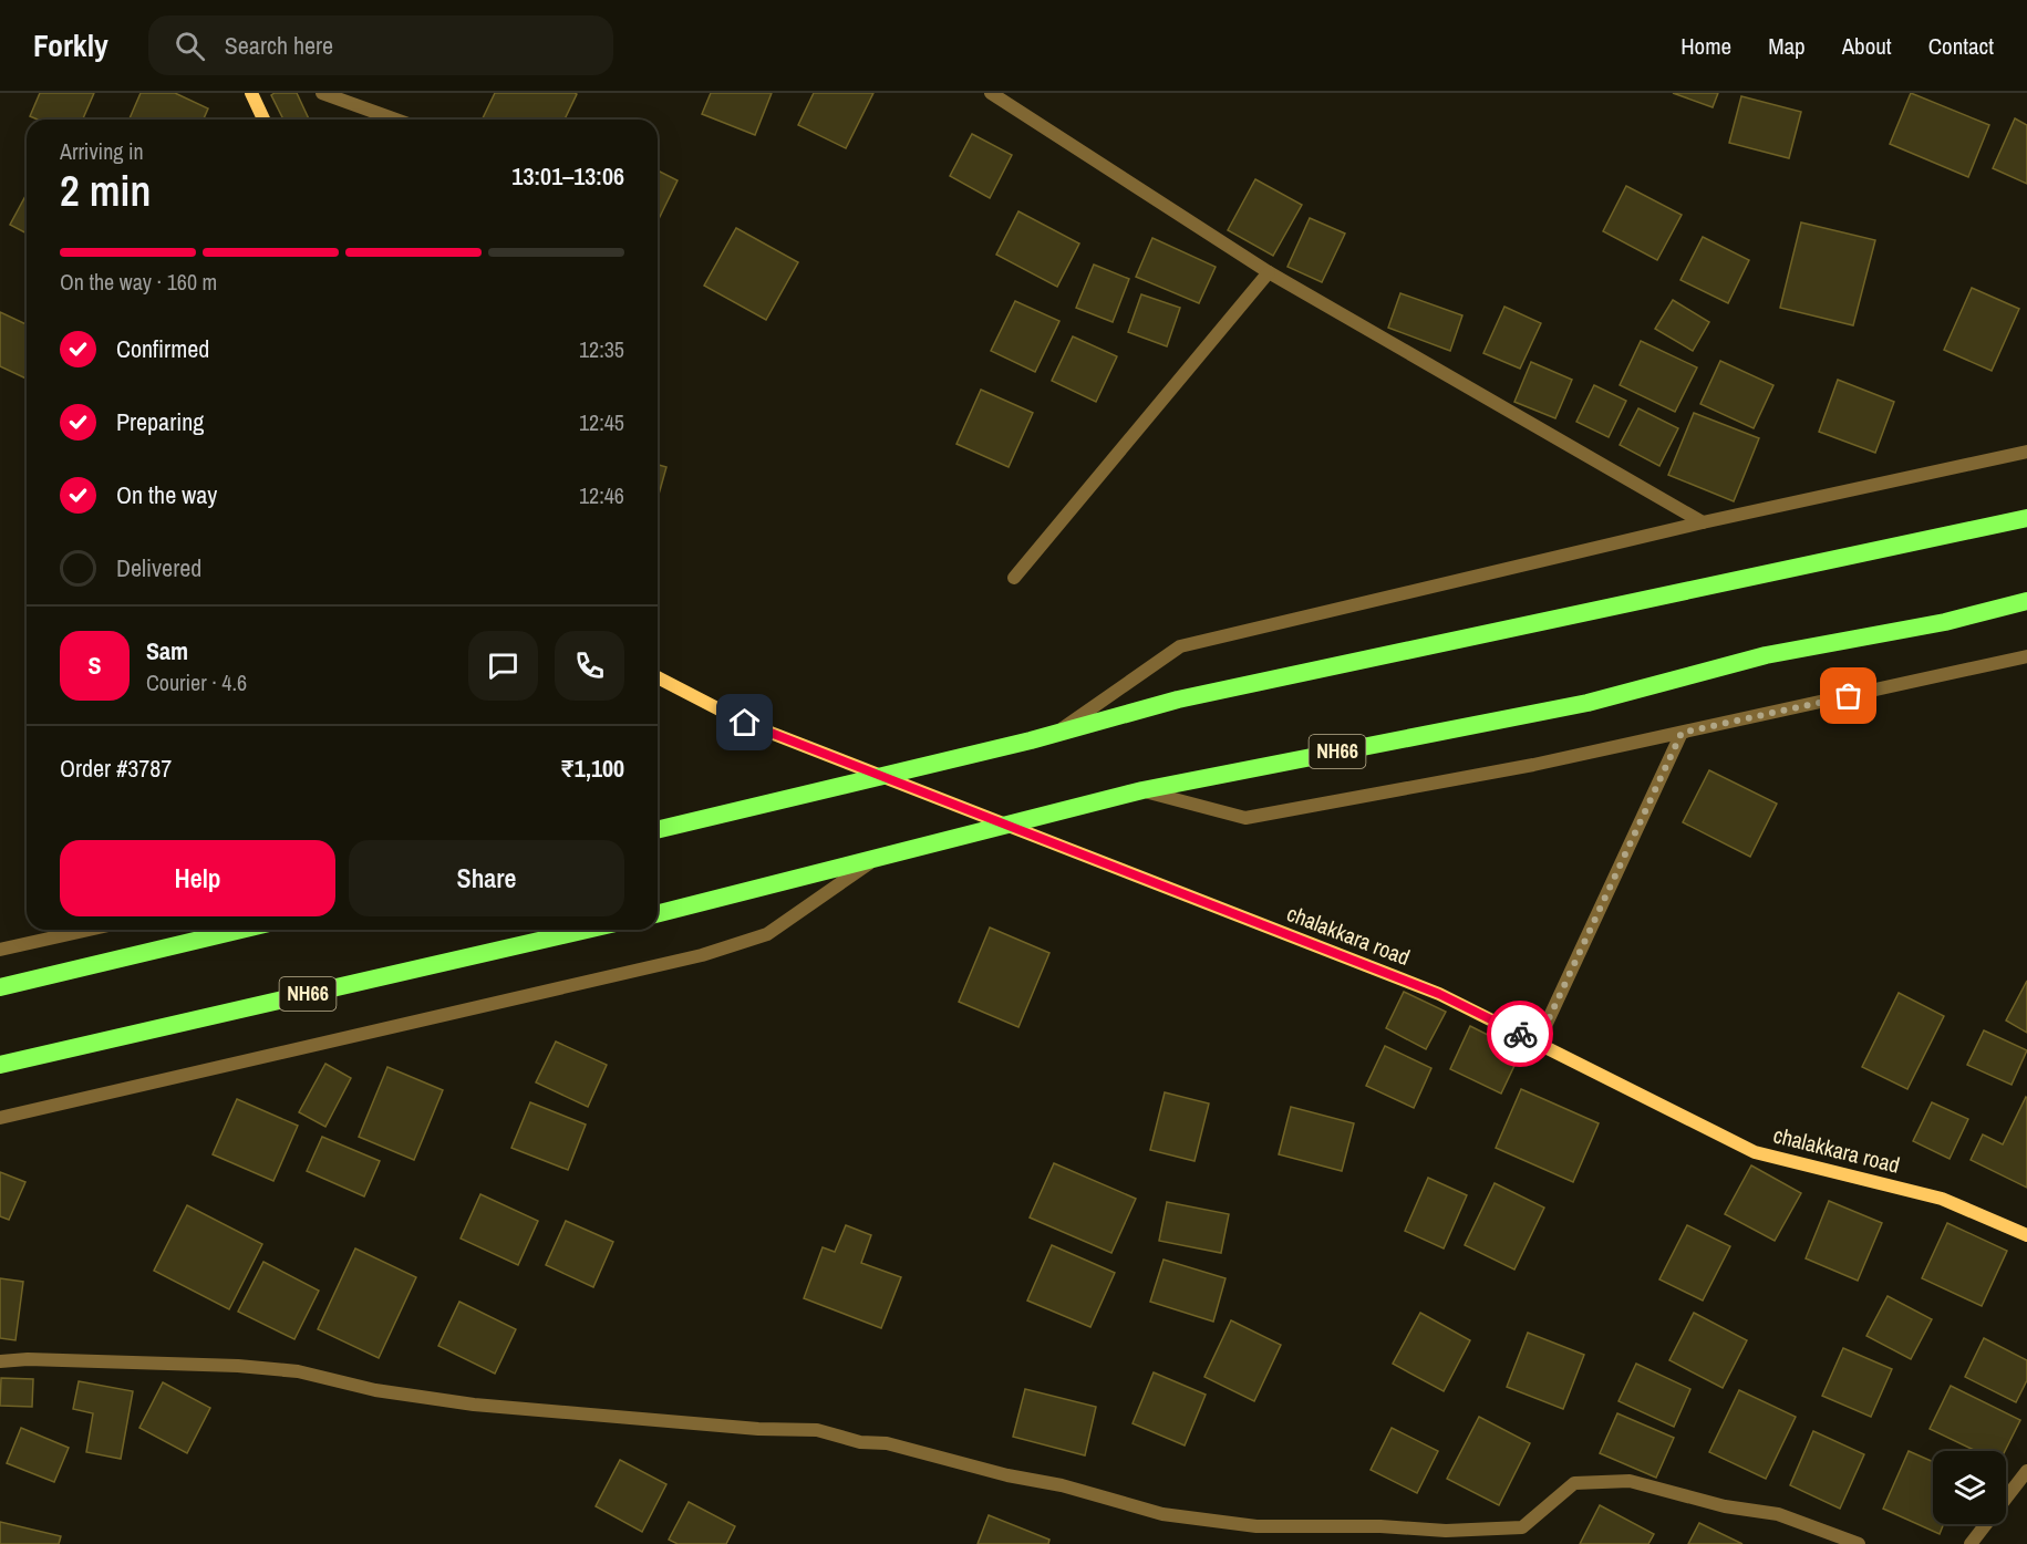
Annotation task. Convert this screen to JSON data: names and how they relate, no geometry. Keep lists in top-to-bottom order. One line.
{"streets":{"highway":["NH66"],"main road":["chalakkara road"]},"page":{"header":"Forkly","search":"Search here","nav":["Home","Map","About","Contact"],"heading":["2 min","Arriving in","13:01–13:06"],"panel":["Sam","Courier · 4.6","Order #3787","₹1,100"],"bar":"On the way · 160 m","list":[["Confirmed","12:35"],["Preparing","12:45"],["On the way","12:46"],"Delivered"],"round":"S","buttons":["Help","Share"]}}
